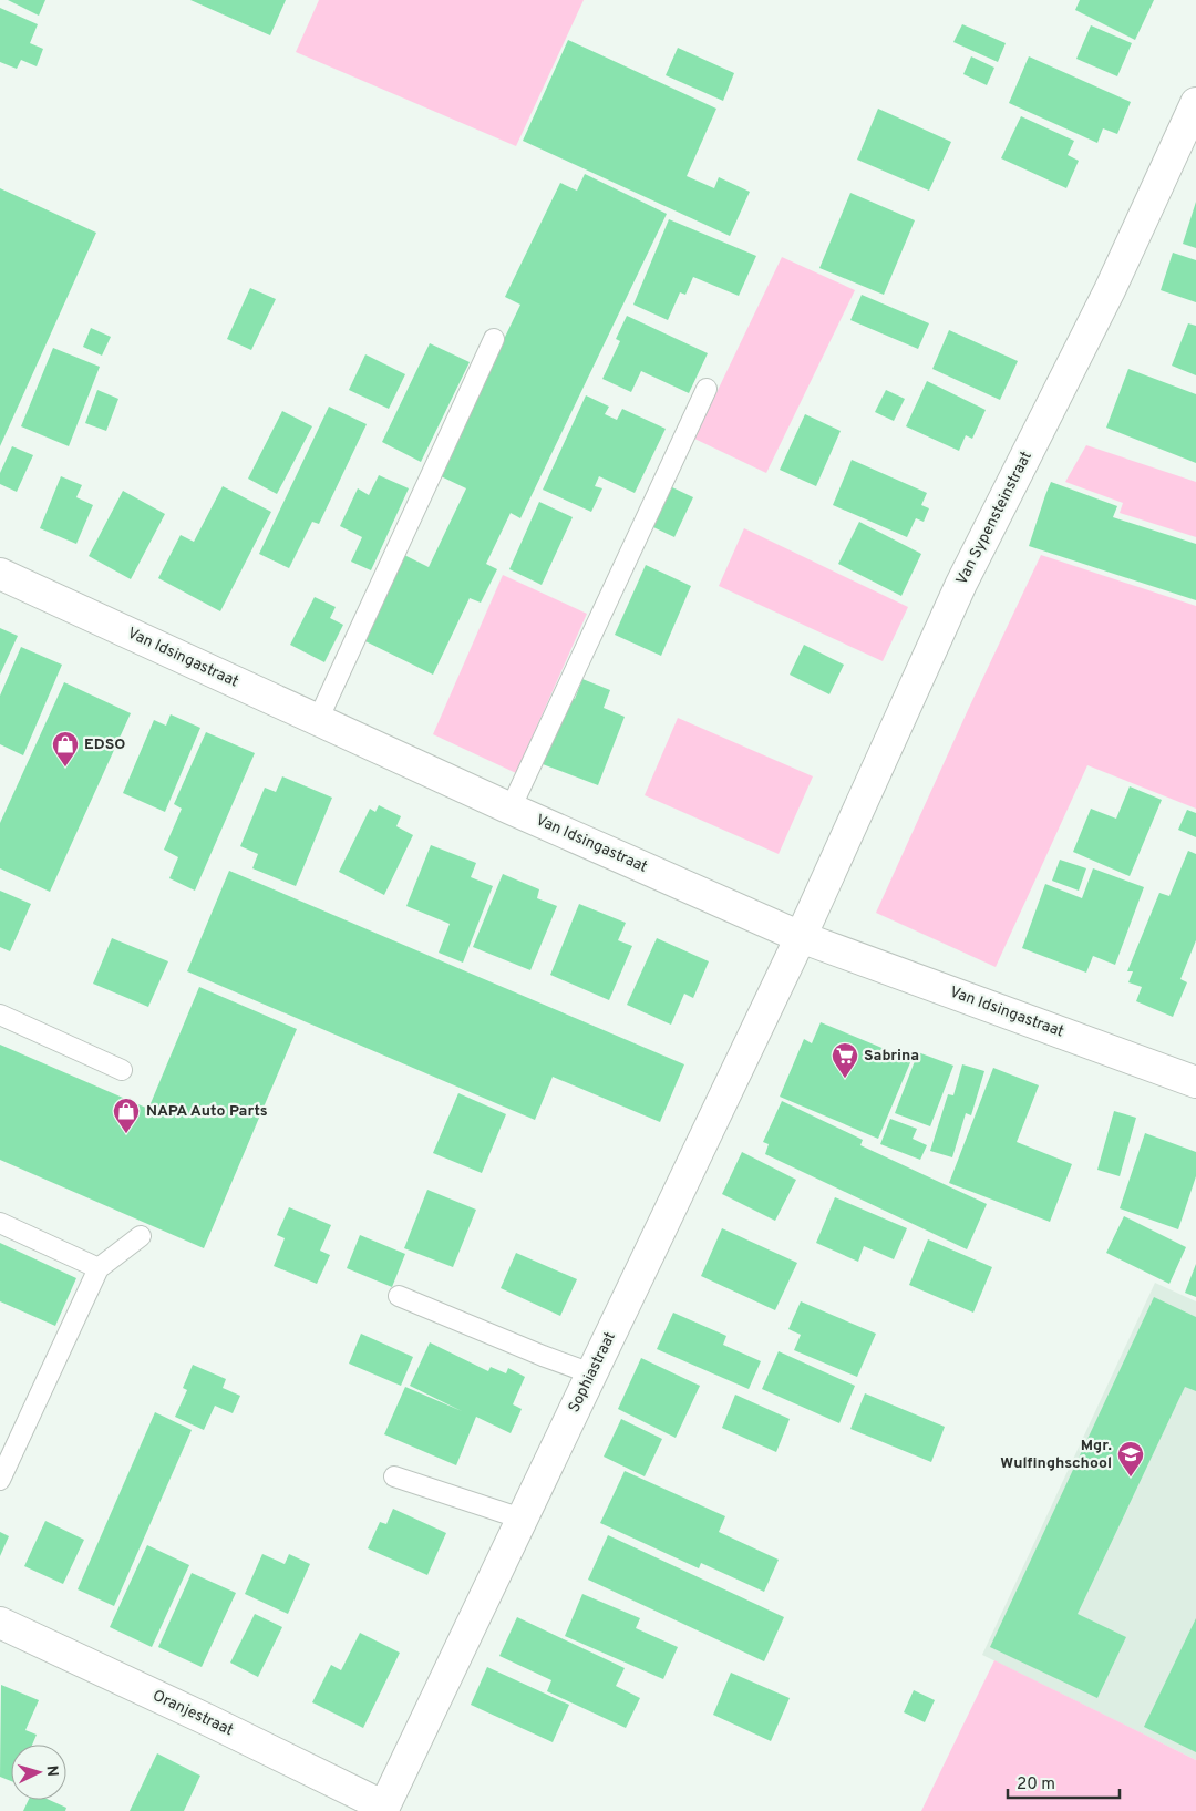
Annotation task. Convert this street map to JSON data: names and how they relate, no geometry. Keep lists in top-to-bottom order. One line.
{"streets":{"street":["Van Sypensteinstraat","Van Idsingastraat","Sophiastraat","Oranjestraat"]},"crossings":[["Van Sypensteinstraat","Van Idsingastraat"],["Van Sypensteinstraat","Sophiastraat"],["Van Idsingastraat","Sophiastraat"],["Sophiastraat","Oranjestraat"]],"places":{"shop":["EDSO","NAPA Auto Parts"],"supermarket":["Sabrina"],"school or university":["Mgr. Wulfinghschool"]},"scale_bar":"20 m","north":"right"}
